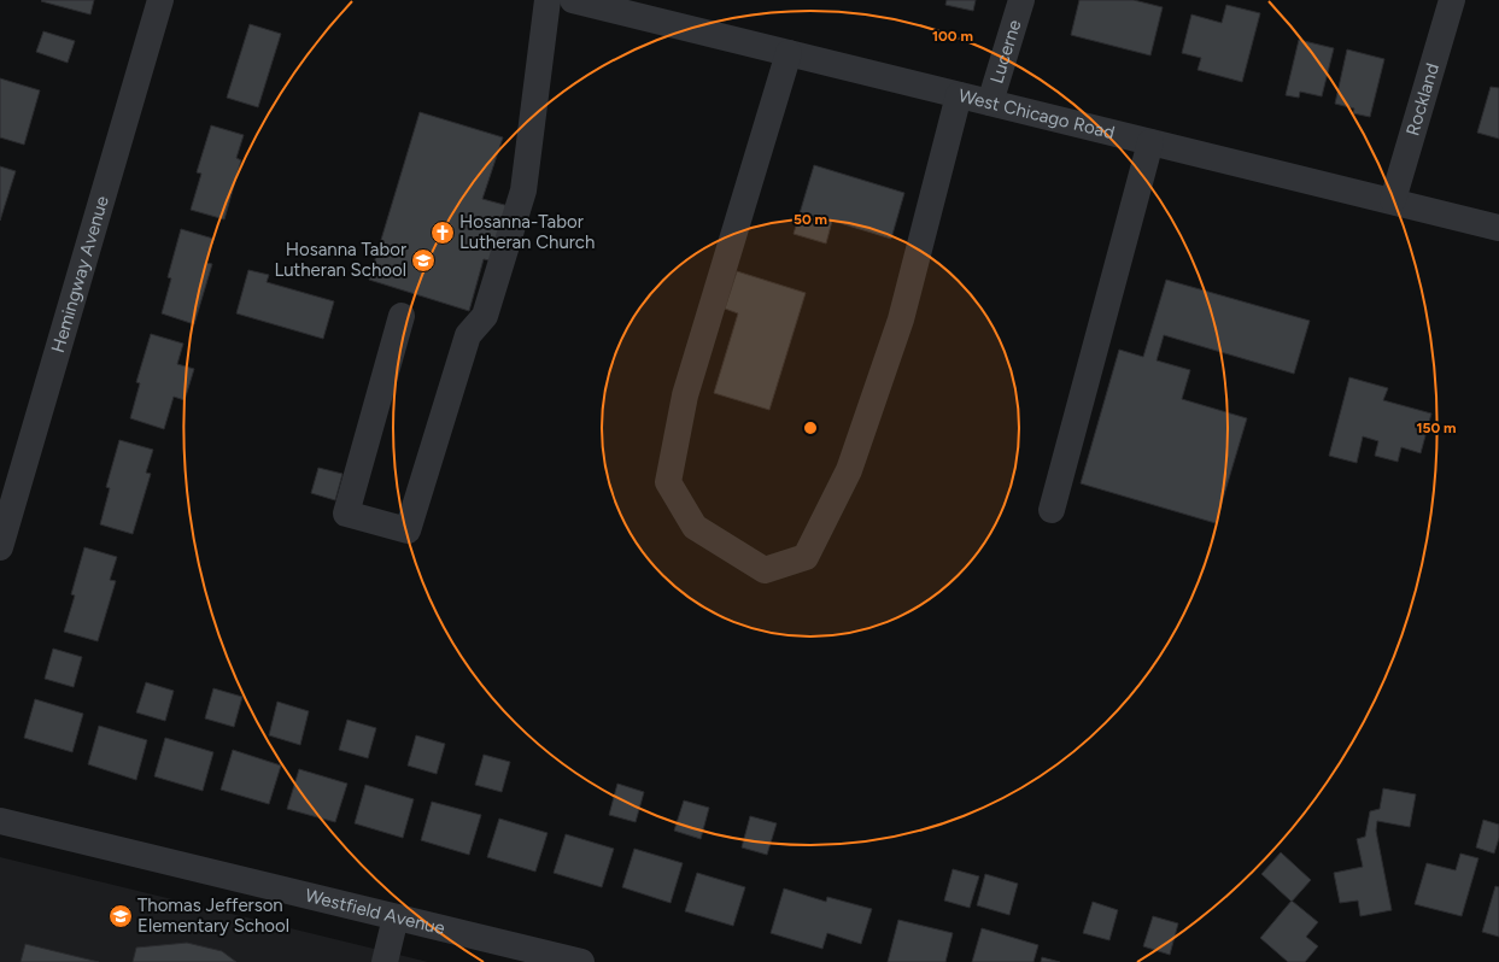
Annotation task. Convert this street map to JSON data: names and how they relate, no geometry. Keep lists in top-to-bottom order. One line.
{"streets":{"street":["Lucerne","Rockland","West Chicago Road","Hemingway Avenue","Westfield Avenue"]},"crossings":[["Lucerne","West Chicago Road"],["Rockland","West Chicago Road"]],"places":{"church":["Hosanna-Tabor Lutheran Church"],"school or university":["Hosanna Tabor Lutheran School","Thomas Jefferson Elementary School"]},"rings":["100 m","50 m","150 m"]}
